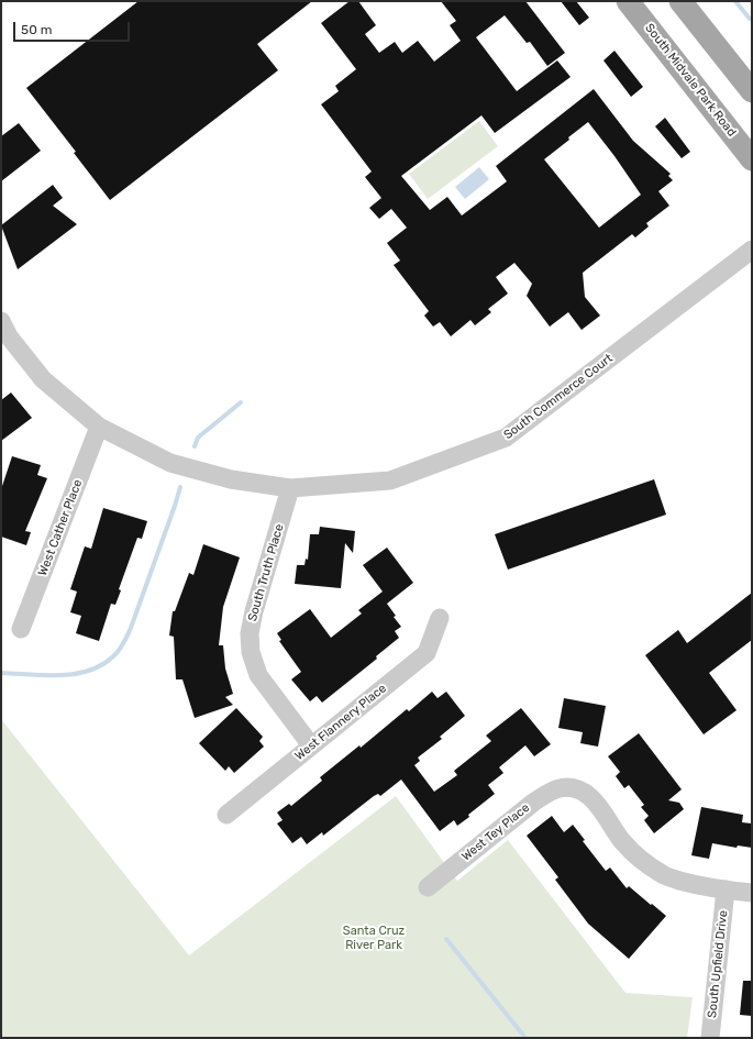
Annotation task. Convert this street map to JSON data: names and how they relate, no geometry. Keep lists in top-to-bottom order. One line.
{"streets":{"main road":["South Midvale Park Road"],"street":["South Commerce Court","West Cather Place","South Truth Place","West Flannery Place","West Tey Place","South Upfield Drive"]},"crossings":[["South Commerce Court","West Cather Place"],["South Commerce Court","South Truth Place"],["South Truth Place","West Flannery Place"],["West Tey Place","South Upfield Drive"]],"parks":["Santa Cruz River Park"],"scale_bar":"50 m"}
